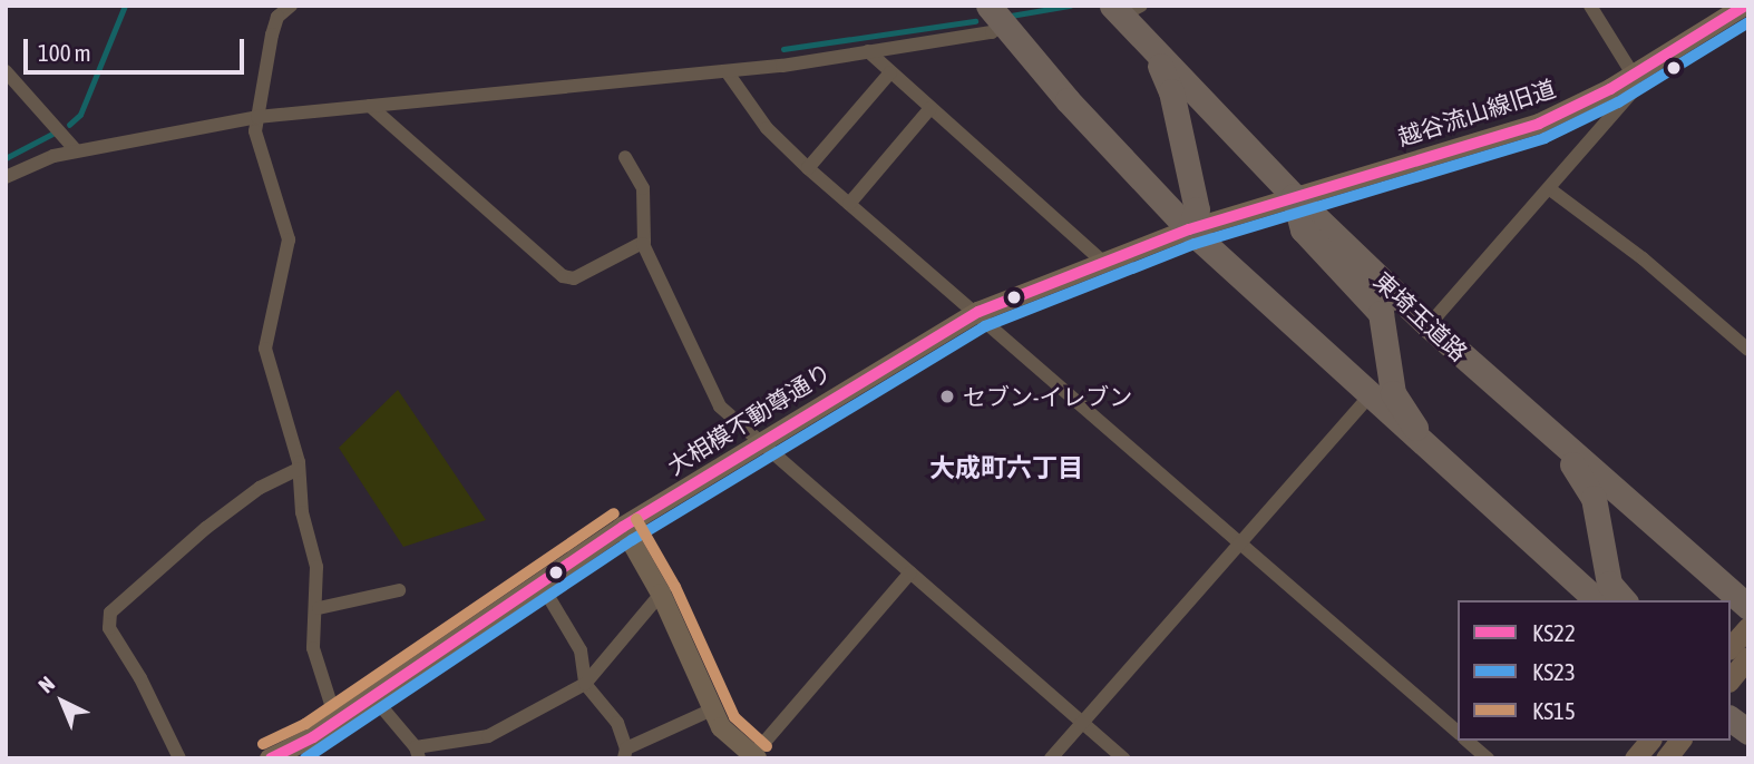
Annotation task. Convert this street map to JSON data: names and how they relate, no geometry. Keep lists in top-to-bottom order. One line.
{"streets":{"highway":["東埼玉道路"],"street":["越谷流山線旧道","大相模不動尊通り"]},"crossings":[["越谷流山線旧道","東埼玉道路"],["越谷流山線旧道","大相模不動尊通り"],["東埼玉道路","大相模不動尊通り"]],"districts":["大成町六丁目"],"places":["セブン-イレブン"],"lines":["transit line KS22","transit line KS23","transit line KS15"],"legend":["KS22","KS23","KS15"],"scale_bar":"100 m","north":"top left"}
